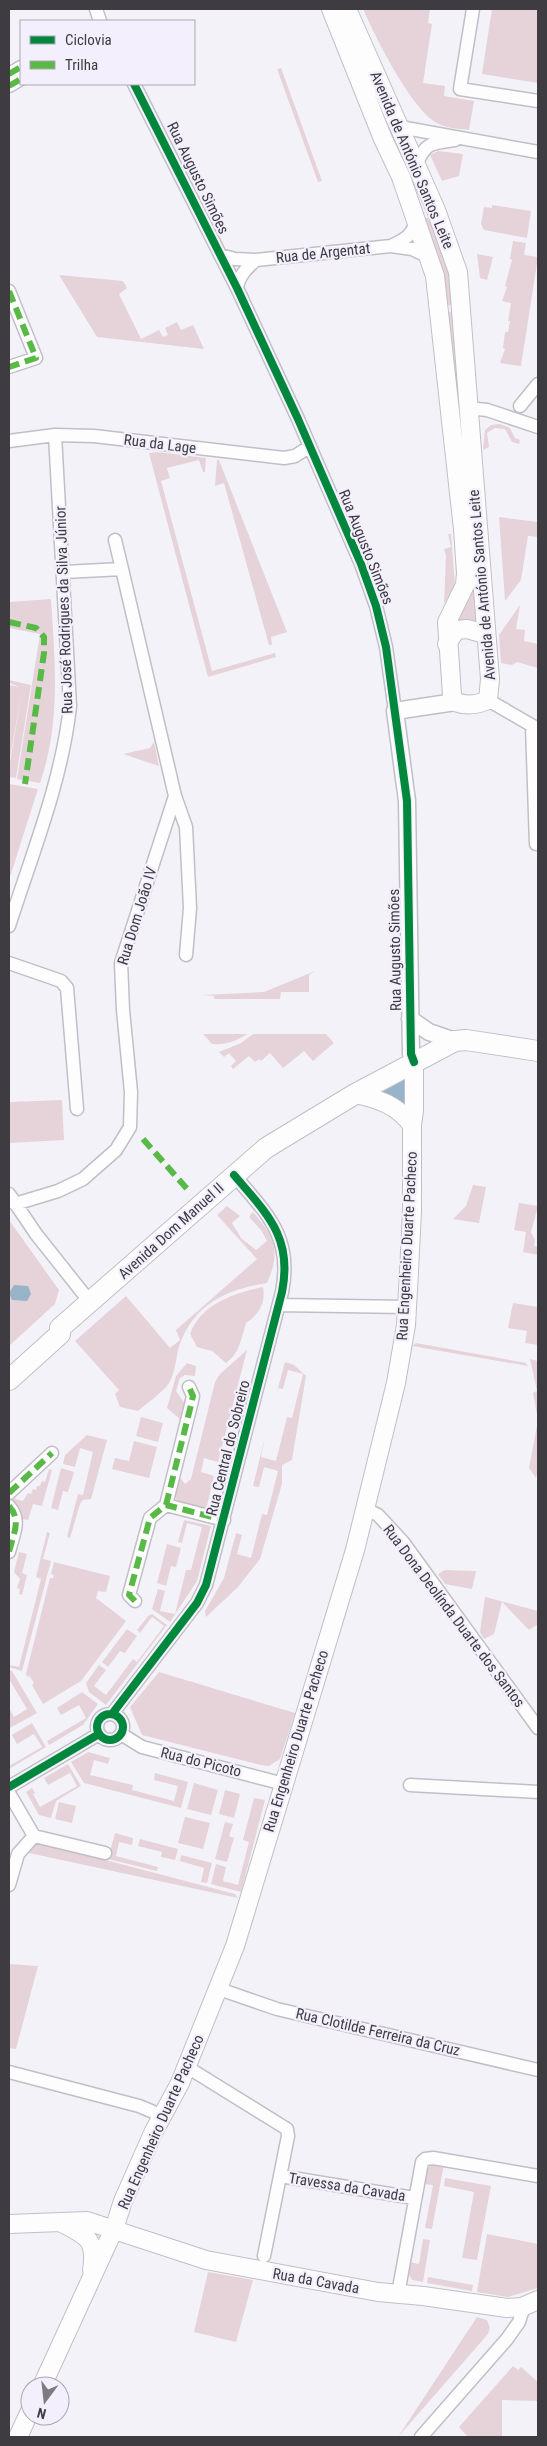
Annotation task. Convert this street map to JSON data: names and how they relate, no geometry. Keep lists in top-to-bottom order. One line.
{"streets":{"main road":["Avenida de António Santos Leite","Avenida Dom Manuel II","Rua Engenheiro Duarte Pacheco","Rua da Cavada"],"street":["Rua Augusto Simões","Rua de Argentat","Rua da Lage","Rua José Rodrigues da Silva Júnior","Rua Dom João IV","Rua Central do Sobreiro","Rua Dona Deolínda Duarte dos Santos","Rua do Picoto","Rua Clotilde Ferreira da Cruz","Travessa da Cavada"]},"crossings":[["Avenida de António Santos Leite","Rua de Argentat"],["Rua Augusto Simões","Rua de Argentat"],["Rua Augusto Simões","Rua da Lage"],["Rua Augusto Simões","Avenida Dom Manuel II"],["Rua Augusto Simões","Rua Engenheiro Duarte Pacheco"],["Rua da Lage","Rua José Rodrigues da Silva Júnior"],["Avenida Dom Manuel II","Rua Engenheiro Duarte Pacheco"],["Avenida Dom Manuel II","Rua Central do Sobreiro"],["Rua Engenheiro Duarte Pacheco","Rua Dona Deolínda Duarte dos Santos"],["Rua Engenheiro Duarte Pacheco","Rua do Picoto"],["Rua Engenheiro Duarte Pacheco","Rua Clotilde Ferreira da Cruz"],["Rua Engenheiro Duarte Pacheco","Rua da Cavada"],["Rua Central do Sobreiro","Rua do Picoto"],["Travessa da Cavada","Rua da Cavada"]],"legend":["Ciclovia","Trilha"],"north":"bottom"}
